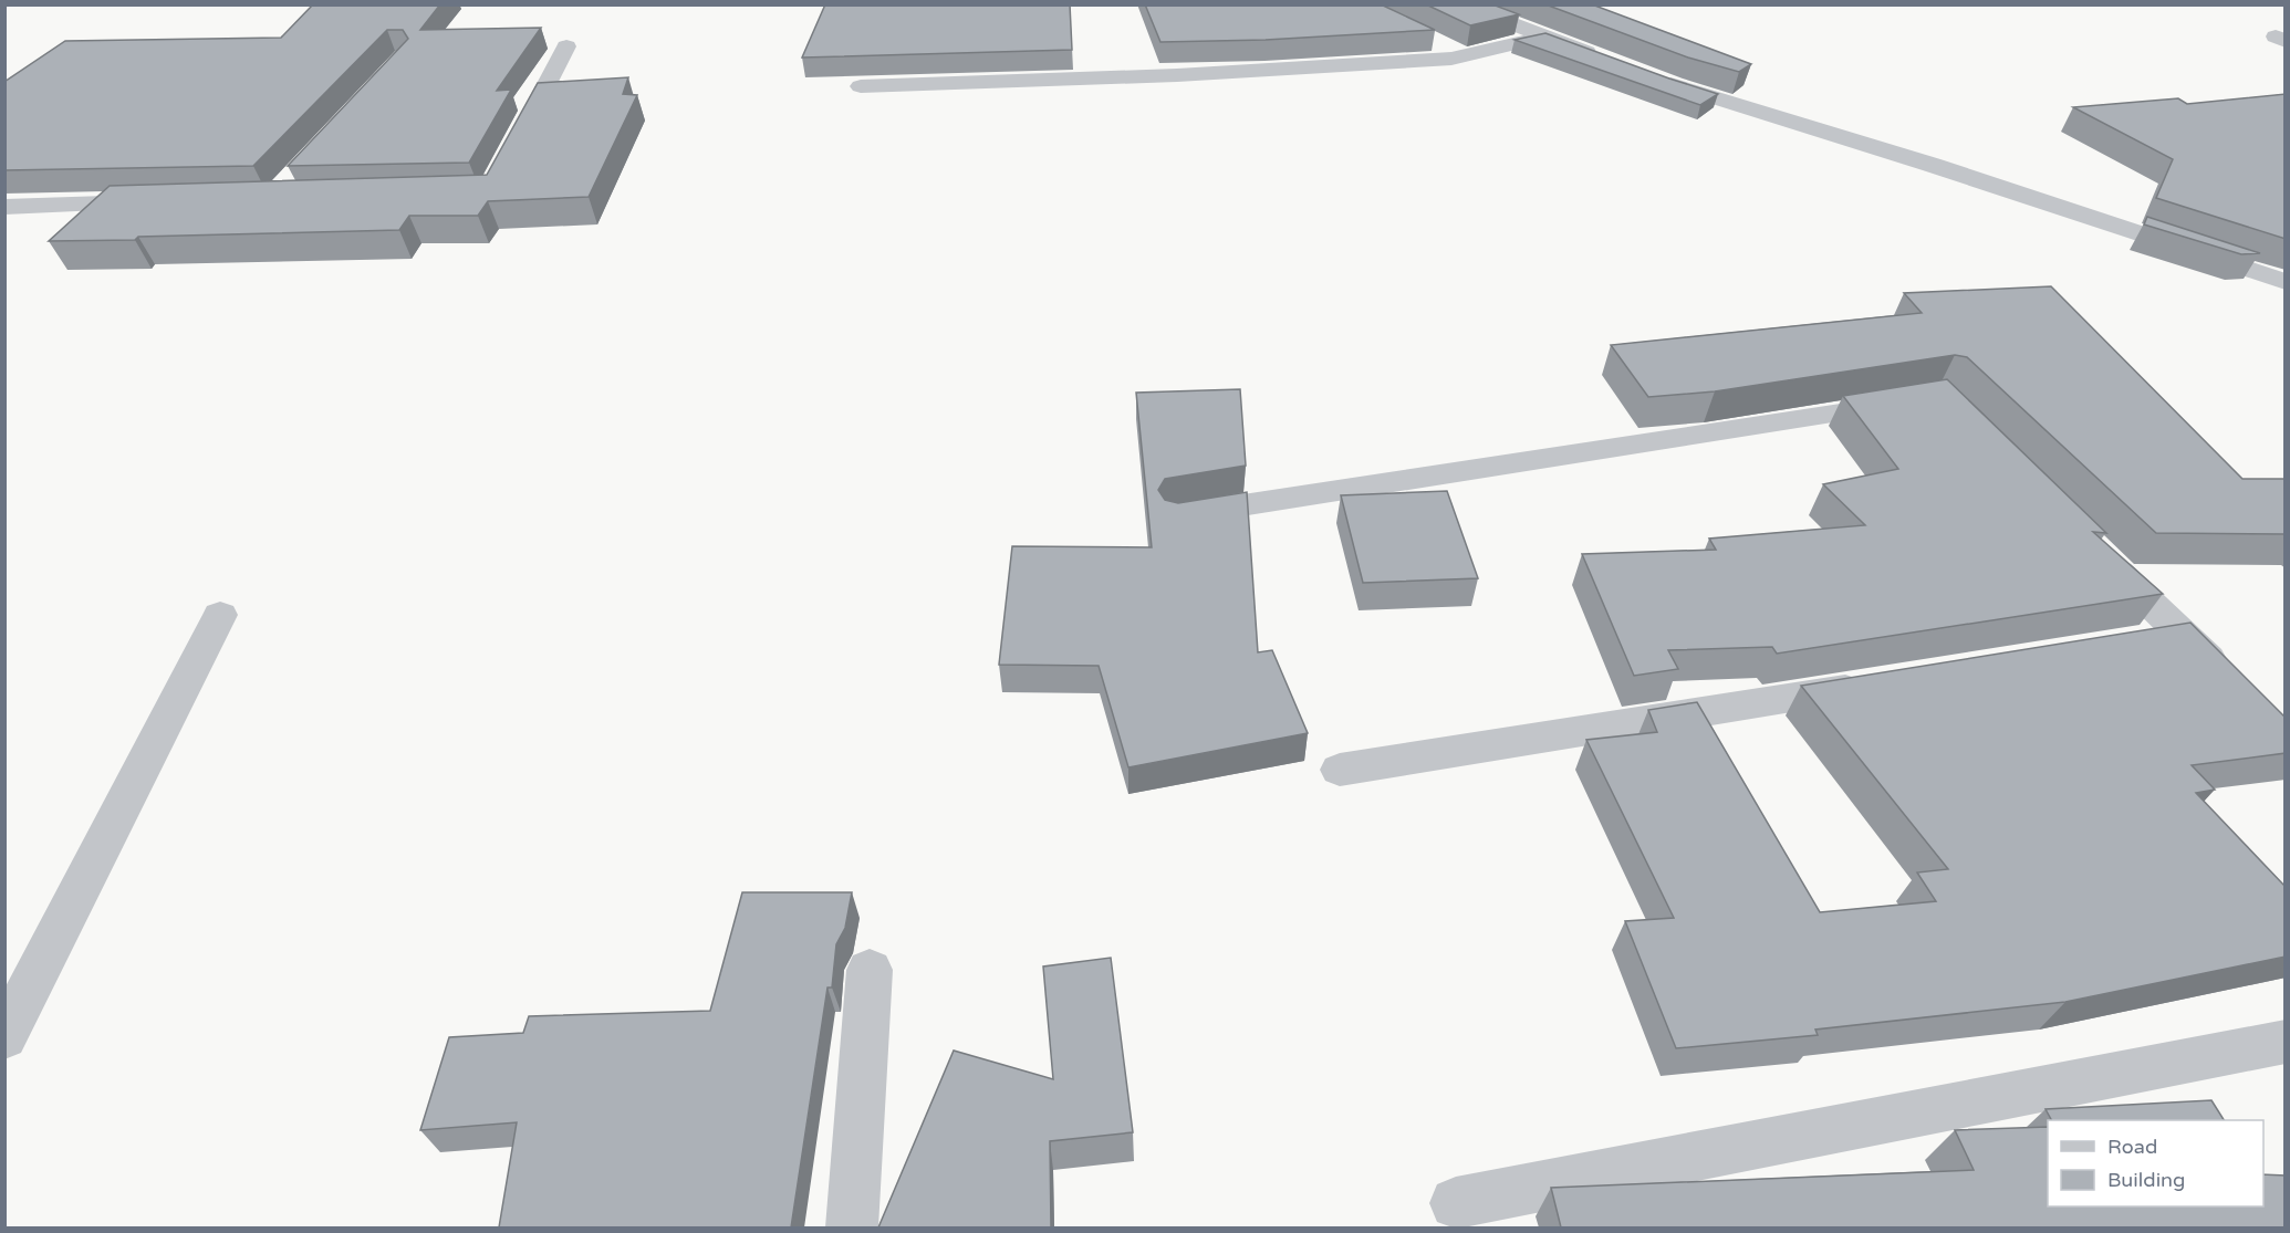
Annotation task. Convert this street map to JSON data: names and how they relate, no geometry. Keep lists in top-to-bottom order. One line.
{"legend":["Road","Building"]}
